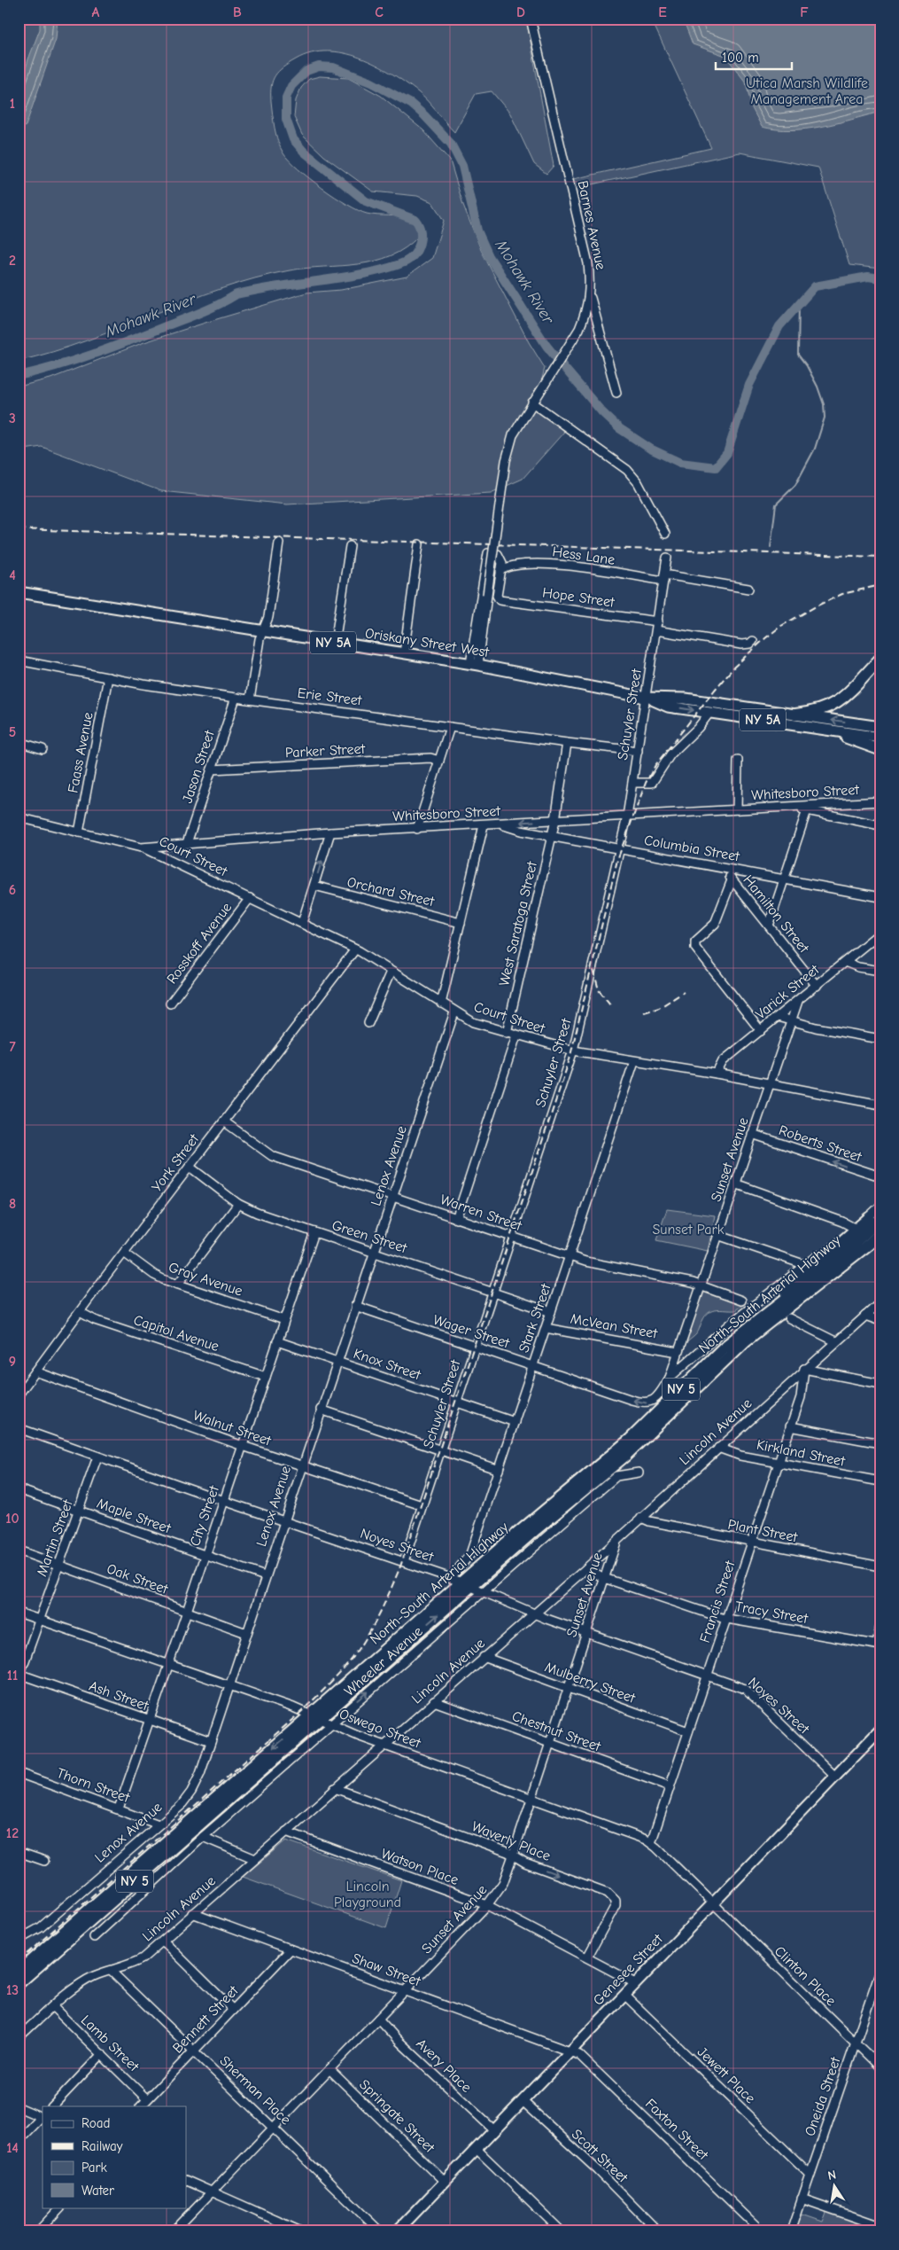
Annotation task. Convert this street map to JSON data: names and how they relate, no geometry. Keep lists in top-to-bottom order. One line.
{"streets":{"highway":["North-South Arterial Highway","NY 5"],"main road":["NY 5A","Oriskany Street West","Genesee Street"],"street":["Barnes Avenue","Hess Lane","Hope Street","Erie Street","Schuyler Street","Parker Street","Faass Avenue","Jason Street","Whitesboro Street","Columbia Street","Court Street","Orchard Street","Hamilton Street","West Saratoga Street","Rosskoff Avenue","Varick Street","Roberts Street","Sunset Avenue","York Street","Lenox Avenue","Warren Street","Green Street","Gray Avenue","Stark Street","McVean Street","Wager Street","Capitol Avenue","Knox Street","Walnut Street","Lincoln Avenue","Kirkland Street","Maple Street","City Street","Plant Street","Martin Street","Noyes Street","Oak Street","Francis Street","Tracy Street","Wheeler Avenue","Mulberry Street","Ash Street","Oswego Street","Chestnut Street","Thorn Street","Waverly Place","Watson Place","Shaw Street","Clinton Place","Bennett Street","Lamb Street","Avery Place","Jewett Place","Sherman Place","Oneida Street","Springate Street","Faxton Street","Scott Street"]},"crossings":[["Barnes Avenue","Oriskany Street West"],["Hess Lane","Hope Street"],["Hess Lane","Schuyler Street"],["Hope Street","Schuyler Street"],["Oriskany Street West","Schuyler Street"],["Erie Street","Schuyler Street"],["Erie Street","Faass Avenue"],["Erie Street","Jason Street"],["Erie Street","West Saratoga Street"],["Schuyler Street","Whitesboro Street"],["Schuyler Street","Columbia Street"],["Schuyler Street","Court Street"],["Schuyler Street","Warren Street"],["Schuyler Street","Green Street"],["Schuyler Street","Wager Street"],["Schuyler Street","Knox Street"],["Schuyler Street","Walnut Street"],["Schuyler Street","Noyes Street"],["Parker Street","Jason Street"],["Faass Avenue","Whitesboro Street"],["Jason Street","Whitesboro Street"],["Whitesboro Street","Columbia Street"],["Whitesboro Street","Court Street"],["Whitesboro Street","West Saratoga Street"],["Columbia Street","West Saratoga Street"],["Court Street","West Saratoga Street"],["Court Street","Rosskoff Avenue"],["Court Street","Varick Street"],["Court Street","Sunset Avenue"],["Court Street","York Street"],["Court Street","Lenox Avenue"],["Court Street","Stark Street"],["Hamilton Street","Varick Street"],["Varick Street","Sunset Avenue"],["Roberts Street","Sunset Avenue"],["Sunset Avenue","Warren Street"],["Sunset Avenue","McVean Street"],["Sunset Avenue","Wager Street"],["Sunset Avenue","Lincoln Avenue"],["Sunset Avenue","Noyes Street"],["Sunset Avenue","Tracy Street"],["Sunset Avenue","Mulberry Street"],["Sunset Avenue","Oswego Street"],["Sunset Avenue","Chestnut Street"],["Sunset Avenue","Waverly Place"],["Sunset Avenue","Watson Place"],["Sunset Avenue","Shaw Street"],["Sunset Avenue","Avery Place"],["Sunset Avenue","Sherman Place"],["Sunset Avenue","Springate Street"],["York Street","Warren Street"],["York Street","Green Street"],["York Street","Gray Avenue"],["York Street","Capitol Avenue"],["York Street","Walnut Street"],["Lenox Avenue","Warren Street"],["Lenox Avenue","Green Street"],["Lenox Avenue","Wager Street"],["Lenox Avenue","Knox Street"],["Lenox Avenue","Walnut Street"],["Lenox Avenue","Maple Street"],["Lenox Avenue","Noyes Street"],["Lenox Avenue","Oak Street"],["Lenox Avenue","Ash Street"],["Lenox Avenue","Oswego Street"],["Lenox Avenue","Thorn Street"],["Warren Street","Stark Street"],["Green Street","Stark Street"],["Green Street","City Street"],["Gray Avenue","City Street"],["North-South Arterial Highway","Stark Street"],["North-South Arterial Highway","Noyes Street"],["North-South Arterial Highway","Oswego Street"],["Stark Street","McVean Street"],["Stark Street","Wager Street"],["Stark Street","Knox Street"],["Stark Street","Noyes Street"],["Capitol Avenue","City Street"],["Knox Street","City Street"],["Walnut Street","City Street"],["Lincoln Avenue","Kirkland Street"],["Lincoln Avenue","Plant Street"],["Lincoln Avenue","Noyes Street"],["Lincoln Avenue","Francis Street"],["Lincoln Avenue","Tracy Street"],["Lincoln Avenue","Mulberry Street"],["Lincoln Avenue","Oswego Street"],["Lincoln Avenue","Chestnut Street"],["Lincoln Avenue","Waverly Place"],["Lincoln Avenue","Watson Place"],["Lincoln Avenue","Shaw Street"],["Lincoln Avenue","Lamb Street"],["Lincoln Avenue","Sherman Place"],["Kirkland Street","Francis Street"],["Maple Street","City Street"],["Maple Street","Martin Street"],["City Street","Noyes Street"],["City Street","Oak Street"],["City Street","Ash Street"],["City Street","Oswego Street"],["City Street","Thorn Street"],["Plant Street","Francis Street"],["Martin Street","Noyes Street"],["Martin Street","Oak Street"],["Martin Street","Ash Street"],["Martin Street","Oswego Street"],["Noyes Street","Francis Street"],["Noyes Street","Wheeler Avenue"],["Noyes Street","Genesee Street"],["Francis Street","Tracy Street"],["Francis Street","Mulberry Street"],["Francis Street","Oswego Street"],["Francis Street","Chestnut Street"],["Wheeler Avenue","Oswego Street"],["Oswego Street","Genesee Street"],["Oswego Street","Clinton Place"],["Waverly Place","Watson Place"],["Watson Place","Genesee Street"],["Shaw Street","Genesee Street"],["Shaw Street","Bennett Street"],["Shaw Street","Faxton Street"],["Genesee Street","Clinton Place"],["Genesee Street","Avery Place"],["Genesee Street","Jewett Place"],["Genesee Street","Springate Street"],["Genesee Street","Faxton Street"],["Genesee Street","Scott Street"],["Clinton Place","Oneida Street"],["Bennett Street","Lamb Street"],["Bennett Street","Sherman Place"],["Jewett Place","Oneida Street"]],"one_way":["Wager Street"],"water":["Mohawk River"],"parks":["Utica Marsh Wildlife Management Area","Sunset Park","Lincoln Playground"],"legend":["Road","Railway","Park","Water"],"scale_bar":"100 m","north":"top","grid":{"columns":["A","B","C","D","E","F"],"rows":["1","2","3","4","5","6","7","8","9","10","11","12","13","14"]}}
